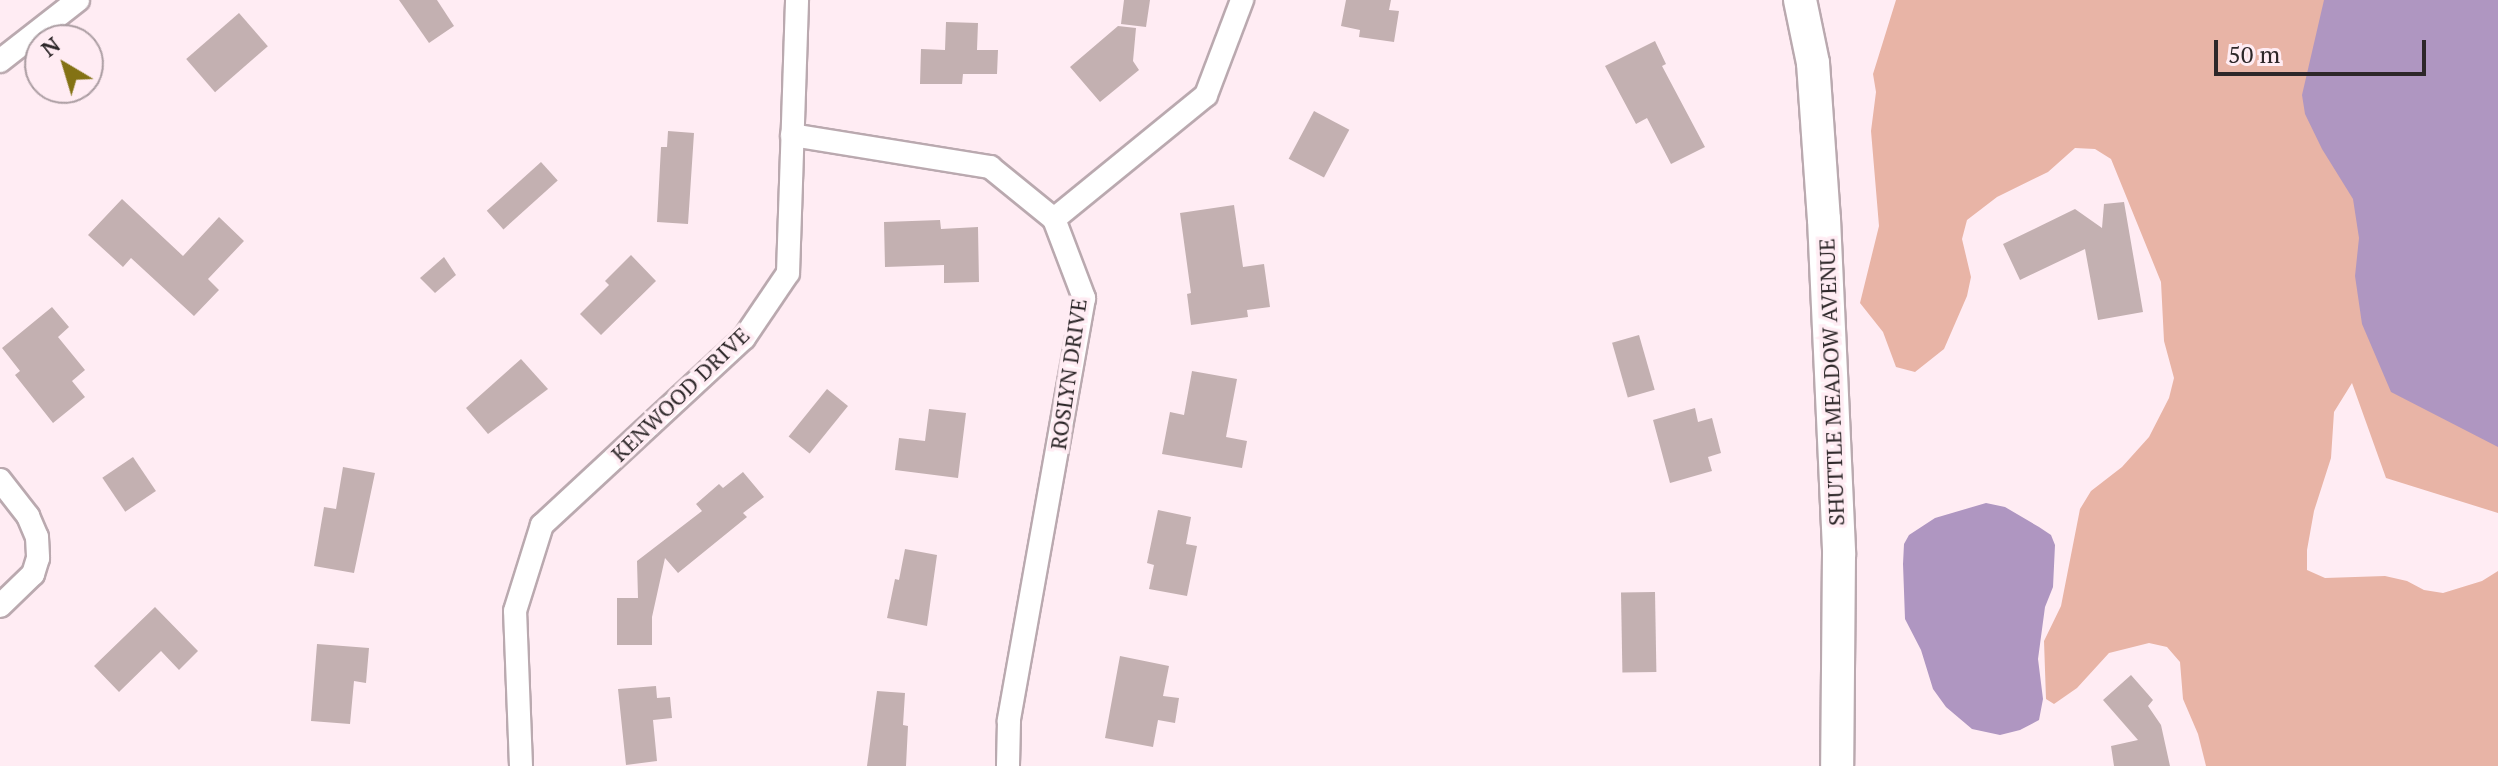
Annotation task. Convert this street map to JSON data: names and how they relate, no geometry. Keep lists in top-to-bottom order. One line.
{"streets":{"street":["ROSLYN DRIVE","SHUTTLE MEADOW AVENUE","KENWOOD DRIVE"]},"scale_bar":"50 m","north":"top left"}
